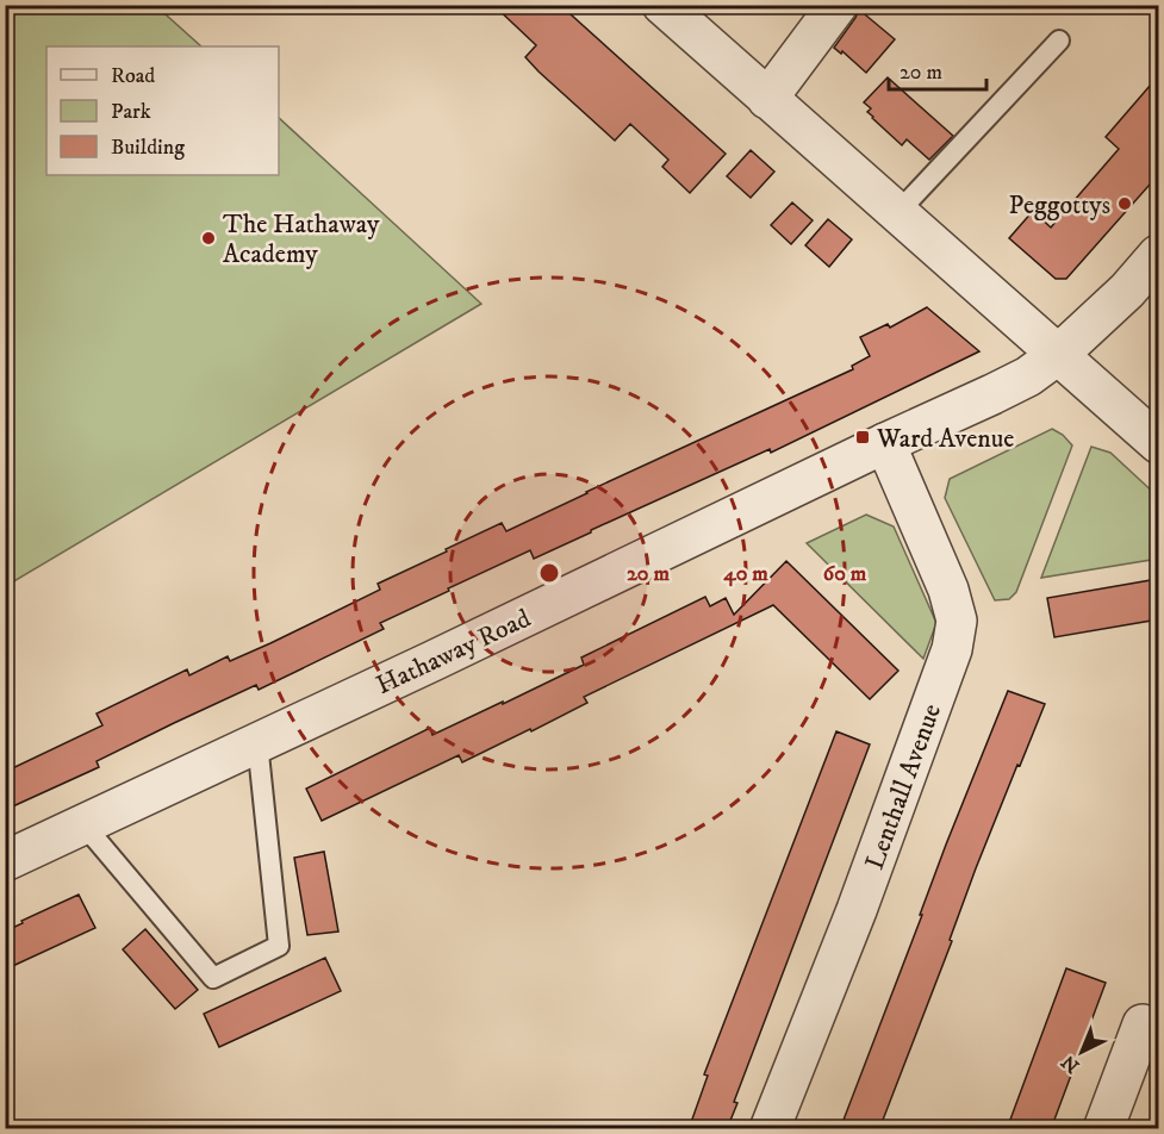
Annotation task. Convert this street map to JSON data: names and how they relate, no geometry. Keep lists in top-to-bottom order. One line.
{"streets":{"street":["Hathaway Road","Lenthall Avenue"]},"crossings":[["Hathaway Road","Lenthall Avenue"]],"places":{"other":["Peggottys","The Hathaway Academy"],"transit":["Ward Avenue"]},"legend":["Road","Park","Building"],"scale_bar":"20 m","north":"bottom left","rings":["20 m","40 m","60 m"]}
